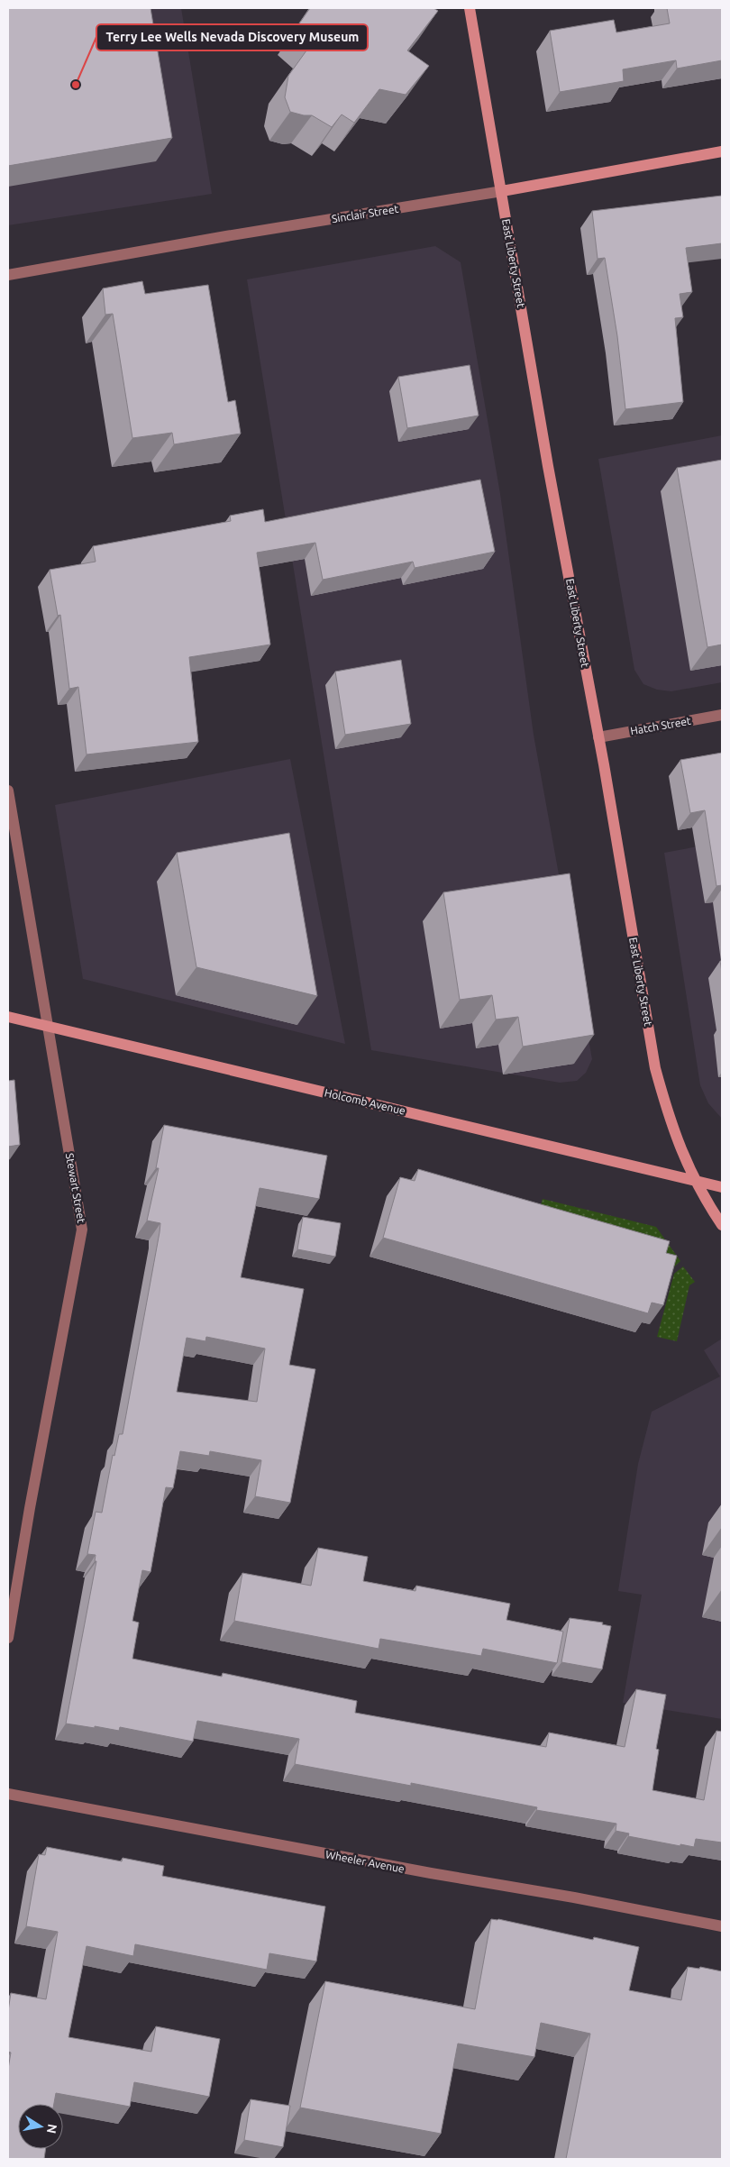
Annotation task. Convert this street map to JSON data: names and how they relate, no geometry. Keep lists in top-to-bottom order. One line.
{"streets":{"main road":["Sinclair Street","East Liberty Street","Holcomb Avenue"],"street":["Hatch Street","Stewart Street","Wheeler Avenue"]},"crossings":[["Sinclair Street","East Liberty Street"],["East Liberty Street","Hatch Street"],["East Liberty Street","Holcomb Avenue"],["Holcomb Avenue","Stewart Street"]],"places":["Terry Lee Wells Nevada Discovery Museum"],"north":"right"}
